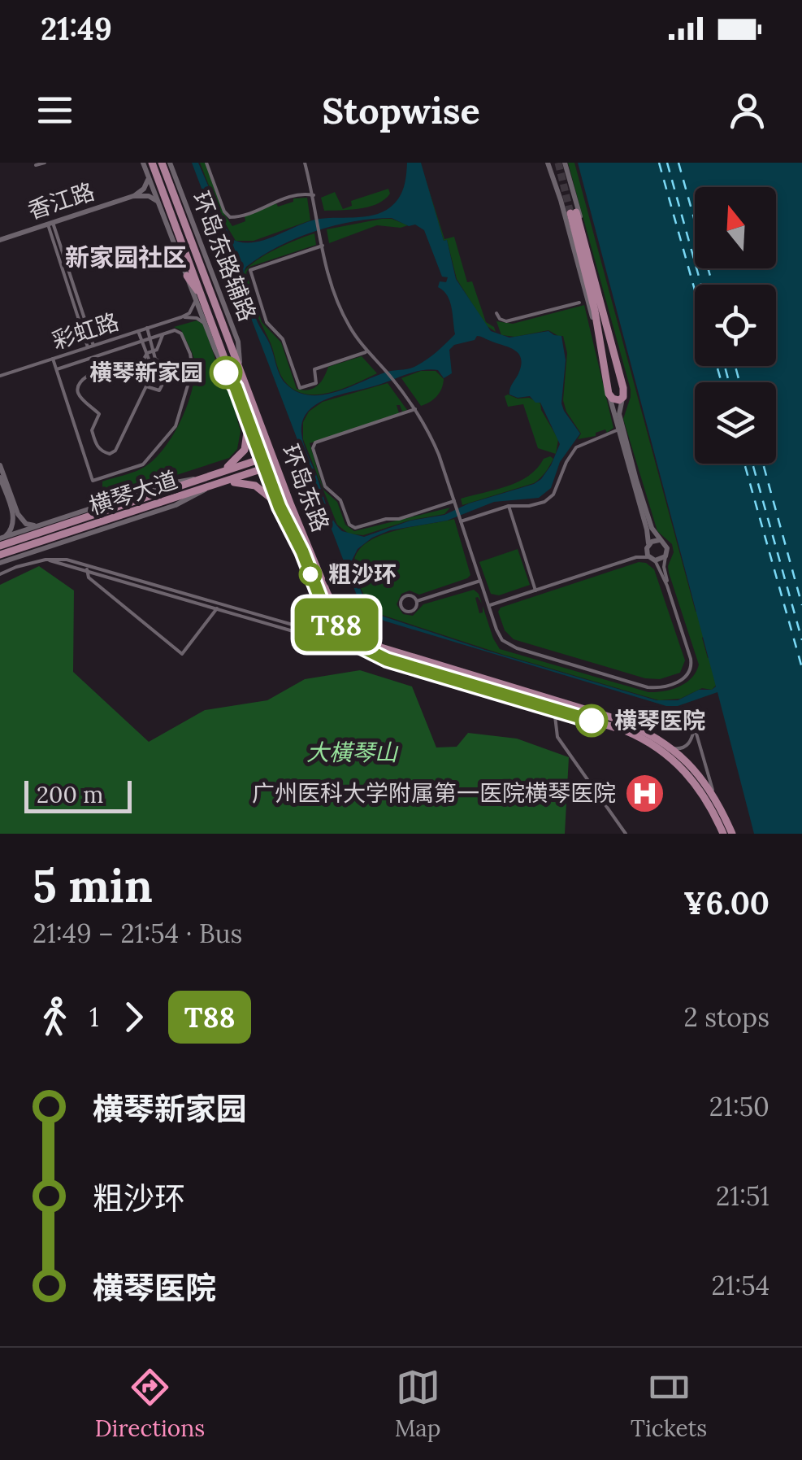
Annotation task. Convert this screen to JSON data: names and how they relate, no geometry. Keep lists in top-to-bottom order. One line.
{"streets":{"main road":["香江路","环岛东路辅路","环岛东路","横琴大道"],"street":["彩虹路"]},"crossings":[["环岛东路辅路","环岛东路"],["环岛东路","横琴大道"]],"districts":["新家园社区"],"parks":["大橫琴山"],"places":{"other":["横琴新家园","粗沙环","横琴医院"],"hospital":["广州医科大学附属第一医院横琴医院"]},"lines":["bus line T88"],"scale_bar":"200 m","north":"top","page":{"status":"21:49","header":"Stopwise","on_map":"T88","scale":"200 m","heading":["5 min","21:49 – 21:54 · Bus","¥6.00"],"legs":["1","T88","2 stops"],"list":[{"name":"横琴新家园","value":"21:50"},{"name":"粗沙环","value":"21:51"},{"name":"横琴医院","value":"21:54"}],"tabs":["Directions","Map","Tickets"]}}
